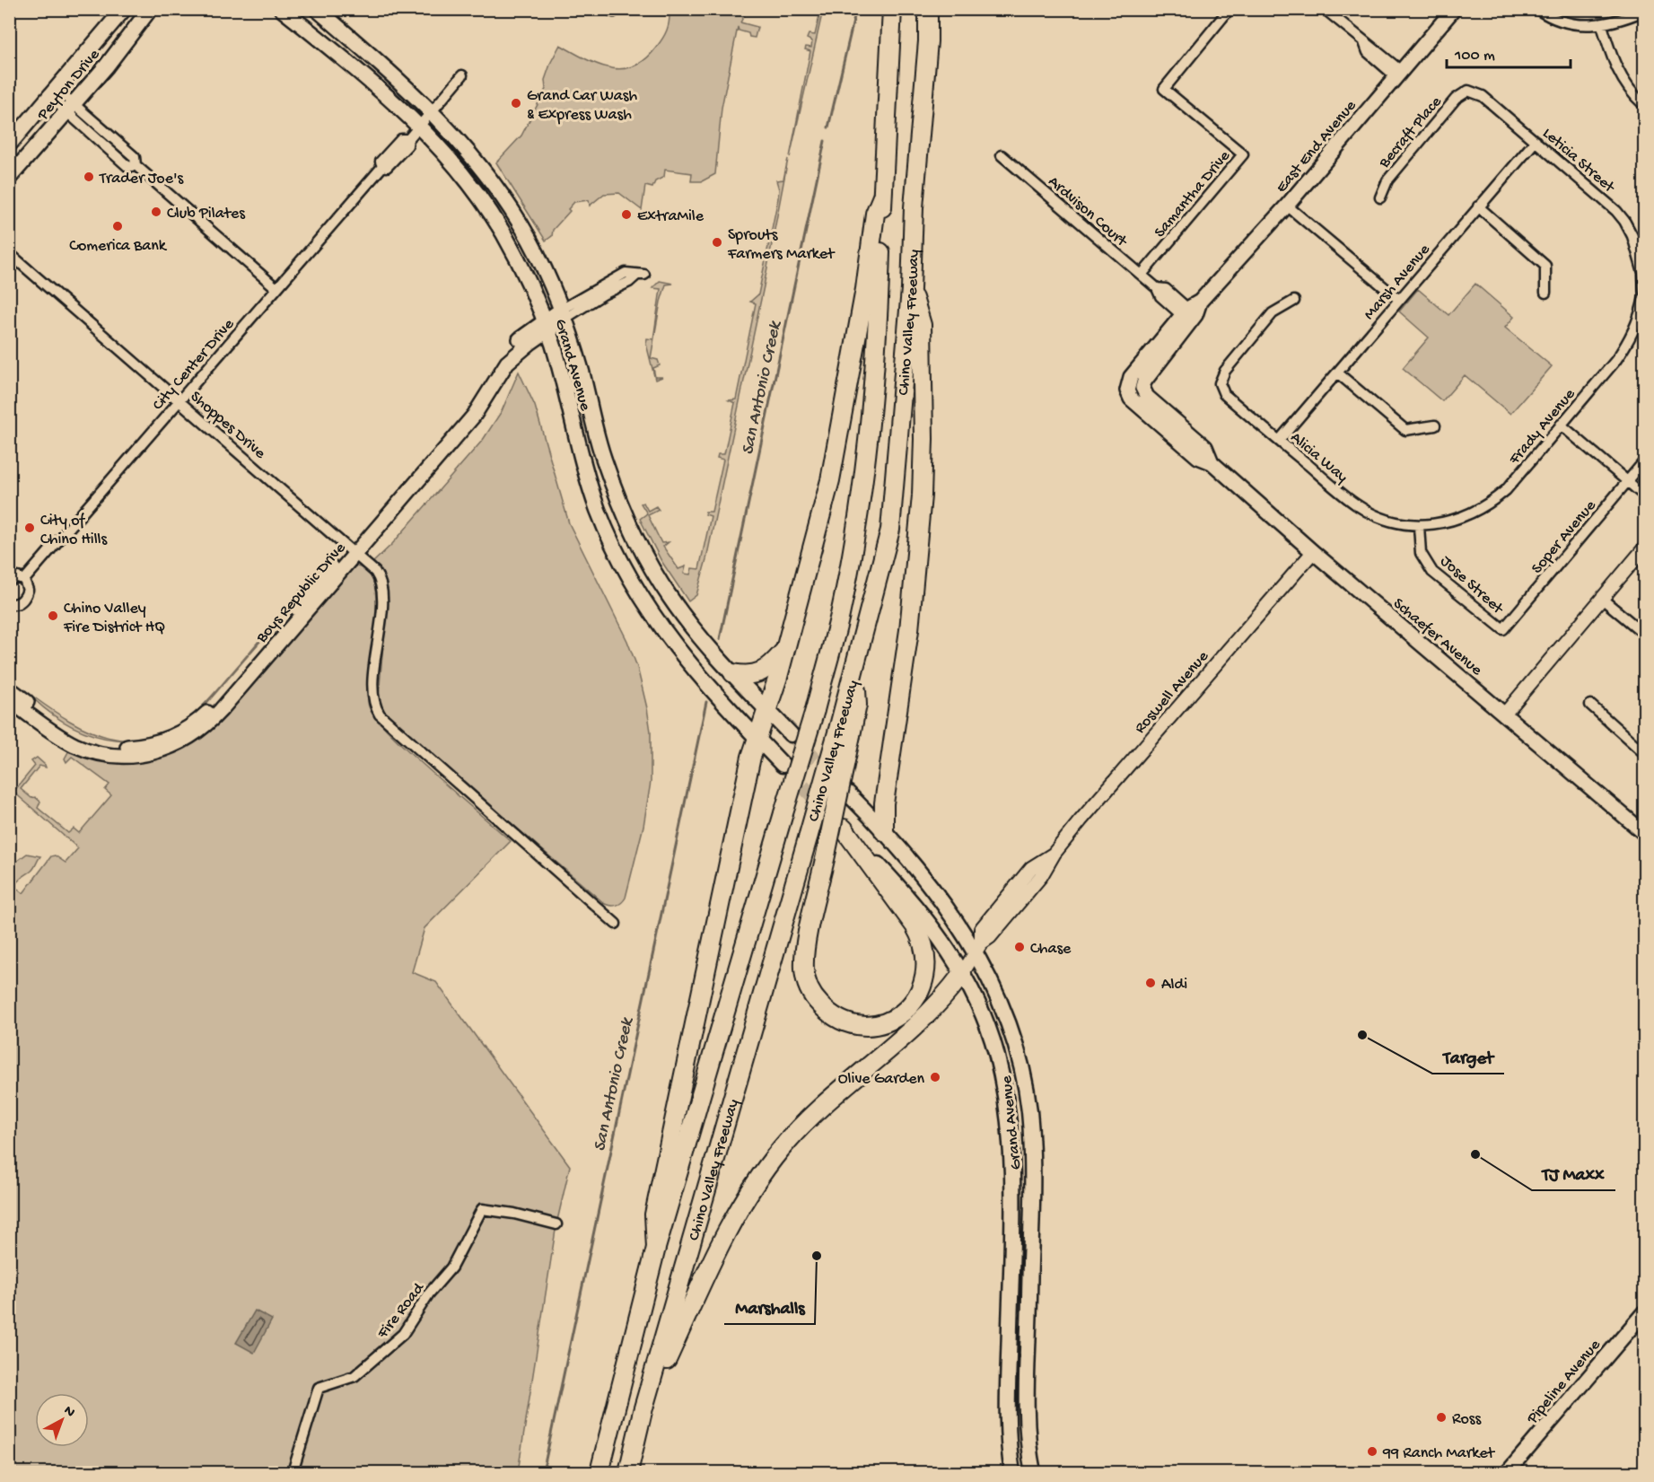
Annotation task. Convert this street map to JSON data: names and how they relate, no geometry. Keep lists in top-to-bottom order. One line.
{"streets":{"highway":["Chino Valley Freeway"],"main road":["Peyton Drive","East End Avenue","Grand Avenue","Boys Republic Drive","Schaefer Avenue","Pipeline Avenue"],"street":["Becraft Place","Leticia Street","Samantha Drive","Ardvison Court","Marsh Avenue","City Center Drive","Shoppes Drive","Frady Avenue","Alicia Way","Soper Avenue","Jose Street","Roswell Avenue","Fire Road"]},"crossings":[["Becraft Place","Leticia Street"],["East End Avenue","Ardvison Court"],["East End Avenue","Schaefer Avenue"],["Leticia Street","Marsh Avenue"],["Samantha Drive","Ardvison Court"],["Marsh Avenue","Alicia Way"],["City Center Drive","Grand Avenue"],["City Center Drive","Shoppes Drive"],["Grand Avenue","Boys Republic Drive"],["Grand Avenue","Roswell Avenue"],["Shoppes Drive","Boys Republic Drive"],["Frady Avenue","Alicia Way"],["Frady Avenue","Jose Street"],["Alicia Way","Jose Street"],["Soper Avenue","Jose Street"],["Schaefer Avenue","Roswell Avenue"]],"water":["San Antonio Creek"],"places":["Grand Car Wash & Express Wash","Trader Joe's","Club Pilates","ExtraMile","Comerica Bank","Sprouts Farmers Market","City of Chino Hills","Chino Valley Fire District HQ","Chase","Aldi","Target","Olive Garden","TJ Maxx","Marshalls","Ross","99 Ranch Market"],"scale_bar":"100 m","north":"top right"}
